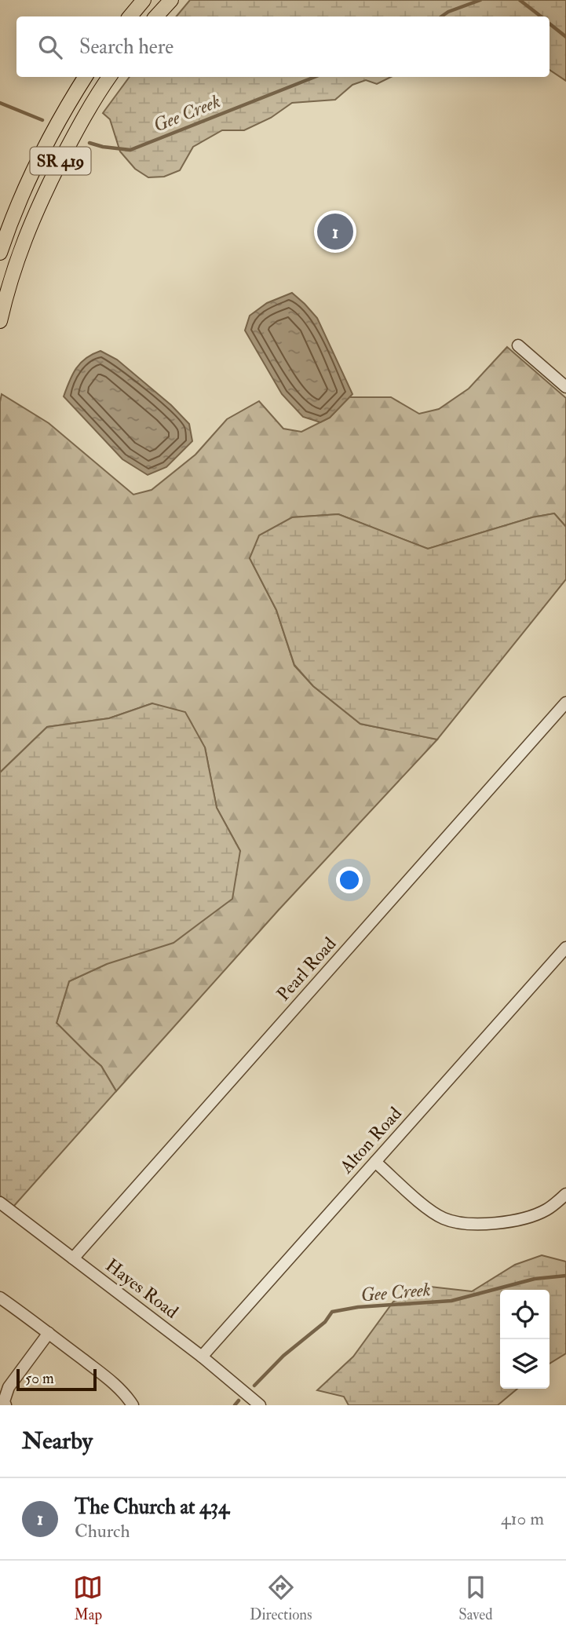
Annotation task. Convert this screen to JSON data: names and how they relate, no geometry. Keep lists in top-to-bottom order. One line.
{"streets":{"main road":["SR 419"],"street":["Pearl Road","Alton Road","Hayes Road"]},"crossings":[["Pearl Road","Hayes Road"],["Alton Road","Hayes Road"]],"water":["Gee Creek"],"scale_bar":"50 m","page":{"search":"Search here","pins":"1","scale":"50 m","heading":"Nearby","list":[{"mark":"1","name":"The Church at 434","note":"Church","value":"410 m"}],"nav":["Map","Directions","Saved"]}}
